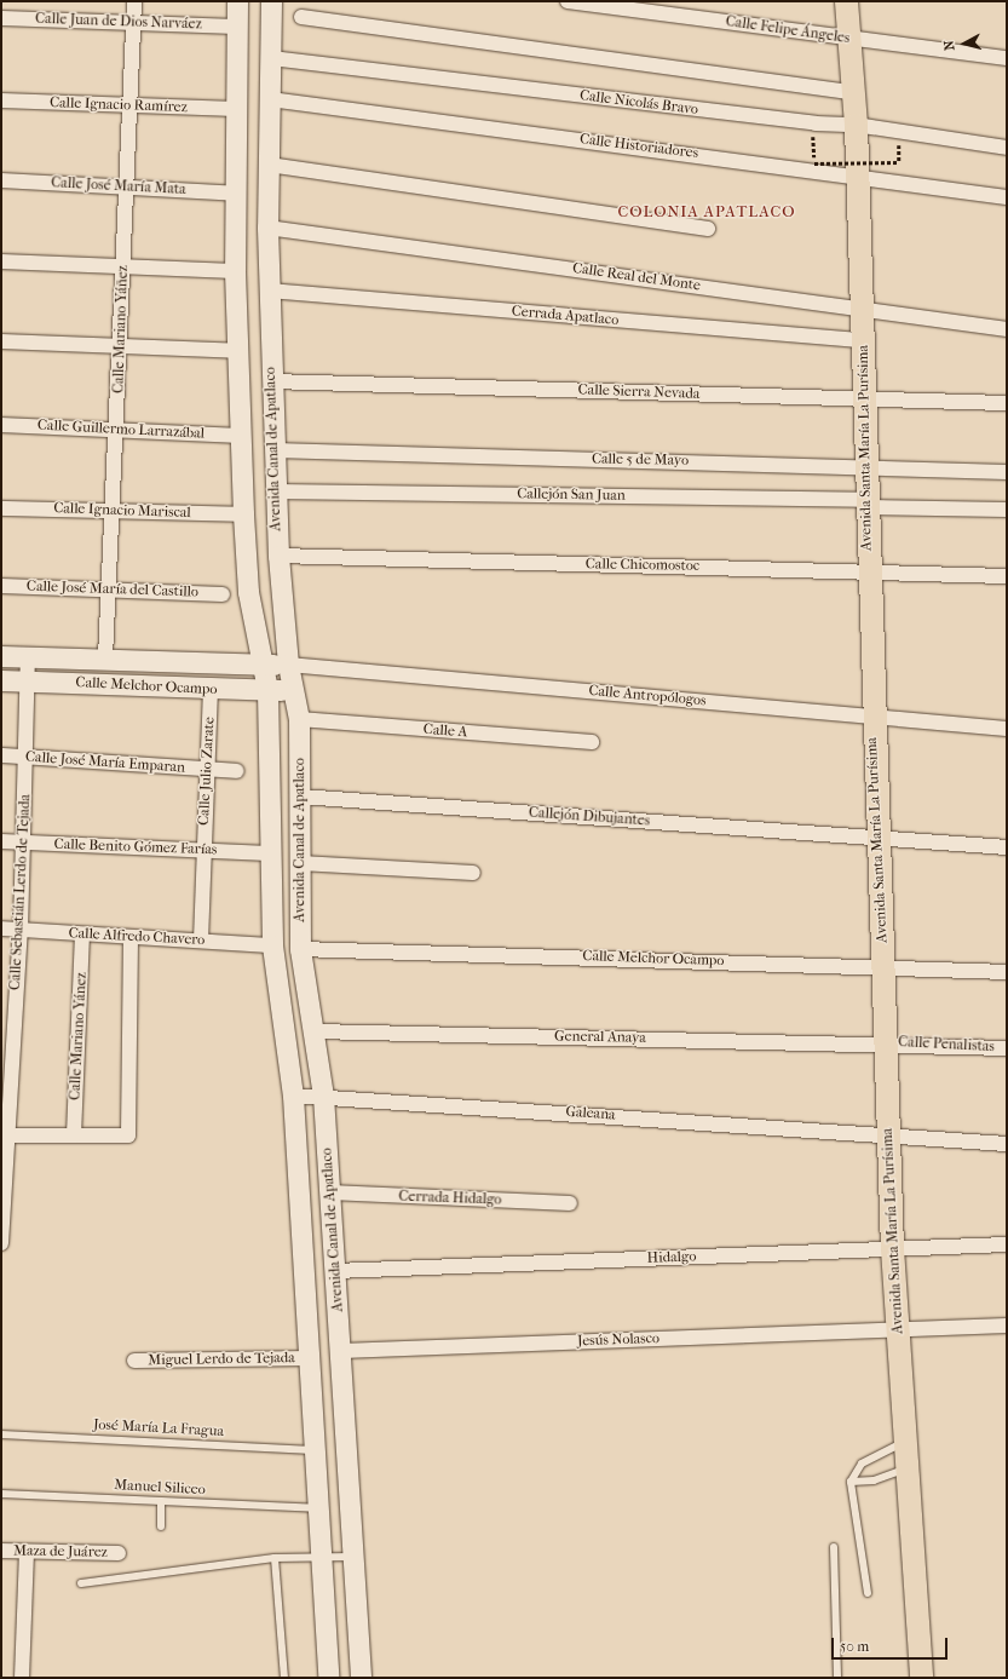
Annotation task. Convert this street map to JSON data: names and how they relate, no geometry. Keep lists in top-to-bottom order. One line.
{"streets":{"main road":["Avenida Santa María La Purísima"],"street":["Calle Juan de Dios Narváez","Calle Felipe Ángeles","Calle Nicolás Bravo","Calle Ignacio Ramírez","Calle Historiadores","Calle José María Mata","Calle Real del Monte","Cerrada Apatlaco","Calle Mariano Yáñez","Calle Sierra Nevada","Calle Guillermo Larrazábal","Avenida Canal de Apatlaco","Calle 5 de Mayo","Callejón San Juan","Calle Ignacio Mariscal","Calle Chicomostoc","Calle José María del Castillo","Calle Melchor Ocampo","Calle Antropólogos","Calle A","Calle José María Emparan","Calle Julio Zarate","Callejón Dibujantes","Calle Benito Gómez Farías","Calle Sebastián Lerdo de Tejada","Calle Alfredo Chavero","Calle Mariano Yánez","General Anaya","Calle Penalistas","Galeana","Cerrada Hidalgo","Hidalgo","Jesús Nolasco","Miguel Lerdo de Tejada","Maza de Juárez"],"lane":["José María La Fragua","Manuel Siliceo"]},"crossings":[["Calle Juan de Dios Narváez","Calle Mariano Yáñez"],["Calle Juan de Dios Narváez","Avenida Canal de Apatlaco"],["Calle Felipe Ángeles","Avenida Santa María La Purísima"],["Calle Nicolás Bravo","Avenida Santa María La Purísima"],["Calle Nicolás Bravo","Avenida Canal de Apatlaco"],["Calle Ignacio Ramírez","Calle Mariano Yáñez"],["Calle Ignacio Ramírez","Avenida Canal de Apatlaco"],["Calle Historiadores","Avenida Santa María La Purísima"],["Calle Historiadores","Avenida Canal de Apatlaco"],["Calle José María Mata","Calle Mariano Yáñez"],["Calle José María Mata","Avenida Canal de Apatlaco"],["Calle Real del Monte","Avenida Santa María La Purísima"],["Calle Real del Monte","Avenida Canal de Apatlaco"],["Cerrada Apatlaco","Avenida Santa María La Purísima"],["Cerrada Apatlaco","Avenida Canal de Apatlaco"],["Calle Mariano Yáñez","Calle Guillermo Larrazábal"],["Calle Mariano Yáñez","Calle Ignacio Mariscal"],["Calle Mariano Yáñez","Calle José María del Castillo"],["Calle Mariano Yáñez","Calle Melchor Ocampo"],["Calle Sierra Nevada","Avenida Santa María La Purísima"],["Calle Sierra Nevada","Avenida Canal de Apatlaco"],["Calle Guillermo Larrazábal","Avenida Canal de Apatlaco"],["Avenida Santa María La Purísima","Calle 5 de Mayo"],["Avenida Santa María La Purísima","Callejón San Juan"],["Avenida Santa María La Purísima","Calle Chicomostoc"],["Avenida Santa María La Purísima","Calle Melchor Ocampo"],["Avenida Santa María La Purísima","Calle Antropólogos"],["Avenida Santa María La Purísima","Callejón Dibujantes"],["Avenida Santa María La Purísima","General Anaya"],["Avenida Santa María La Purísima","Calle Penalistas"],["Avenida Santa María La Purísima","Galeana"],["Avenida Santa María La Purísima","Hidalgo"],["Avenida Santa María La Purísima","Jesús Nolasco"],["Avenida Canal de Apatlaco","Calle 5 de Mayo"],["Avenida Canal de Apatlaco","Callejón San Juan"],["Avenida Canal de Apatlaco","Calle Ignacio Mariscal"],["Avenida Canal de Apatlaco","Calle Chicomostoc"],["Avenida Canal de Apatlaco","Calle Melchor Ocampo"],["Avenida Canal de Apatlaco","Calle Antropólogos"],["Avenida Canal de Apatlaco","Calle A"],["Avenida Canal de Apatlaco","Callejón Dibujantes"],["Avenida Canal de Apatlaco","Calle Benito Gómez Farías"],["Avenida Canal de Apatlaco","Calle Alfredo Chavero"],["Avenida Canal de Apatlaco","General Anaya"],["Avenida Canal de Apatlaco","Galeana"],["Avenida Canal de Apatlaco","Cerrada Hidalgo"],["Avenida Canal de Apatlaco","Hidalgo"],["Avenida Canal de Apatlaco","Jesús Nolasco"],["Avenida Canal de Apatlaco","Miguel Lerdo de Tejada"],["Avenida Canal de Apatlaco","José María La Fragua"],["Avenida Canal de Apatlaco","Manuel Siliceo"],["Calle Melchor Ocampo","Calle Antropólogos"],["Calle Melchor Ocampo","Calle Julio Zarate"],["Calle Melchor Ocampo","Calle Sebastián Lerdo de Tejada"],["Calle José María Emparan","Calle Julio Zarate"],["Calle José María Emparan","Calle Sebastián Lerdo de Tejada"],["Calle Julio Zarate","Calle Benito Gómez Farías"],["Calle Julio Zarate","Calle Alfredo Chavero"],["Calle Benito Gómez Farías","Calle Sebastián Lerdo de Tejada"],["Calle Sebastián Lerdo de Tejada","Calle Alfredo Chavero"],["Calle Alfredo Chavero","Calle Mariano Yánez"],["General Anaya","Calle Penalistas"]],"districts":["COLONIA APATLACO"],"scale_bar":"50 m","north":"left"}
